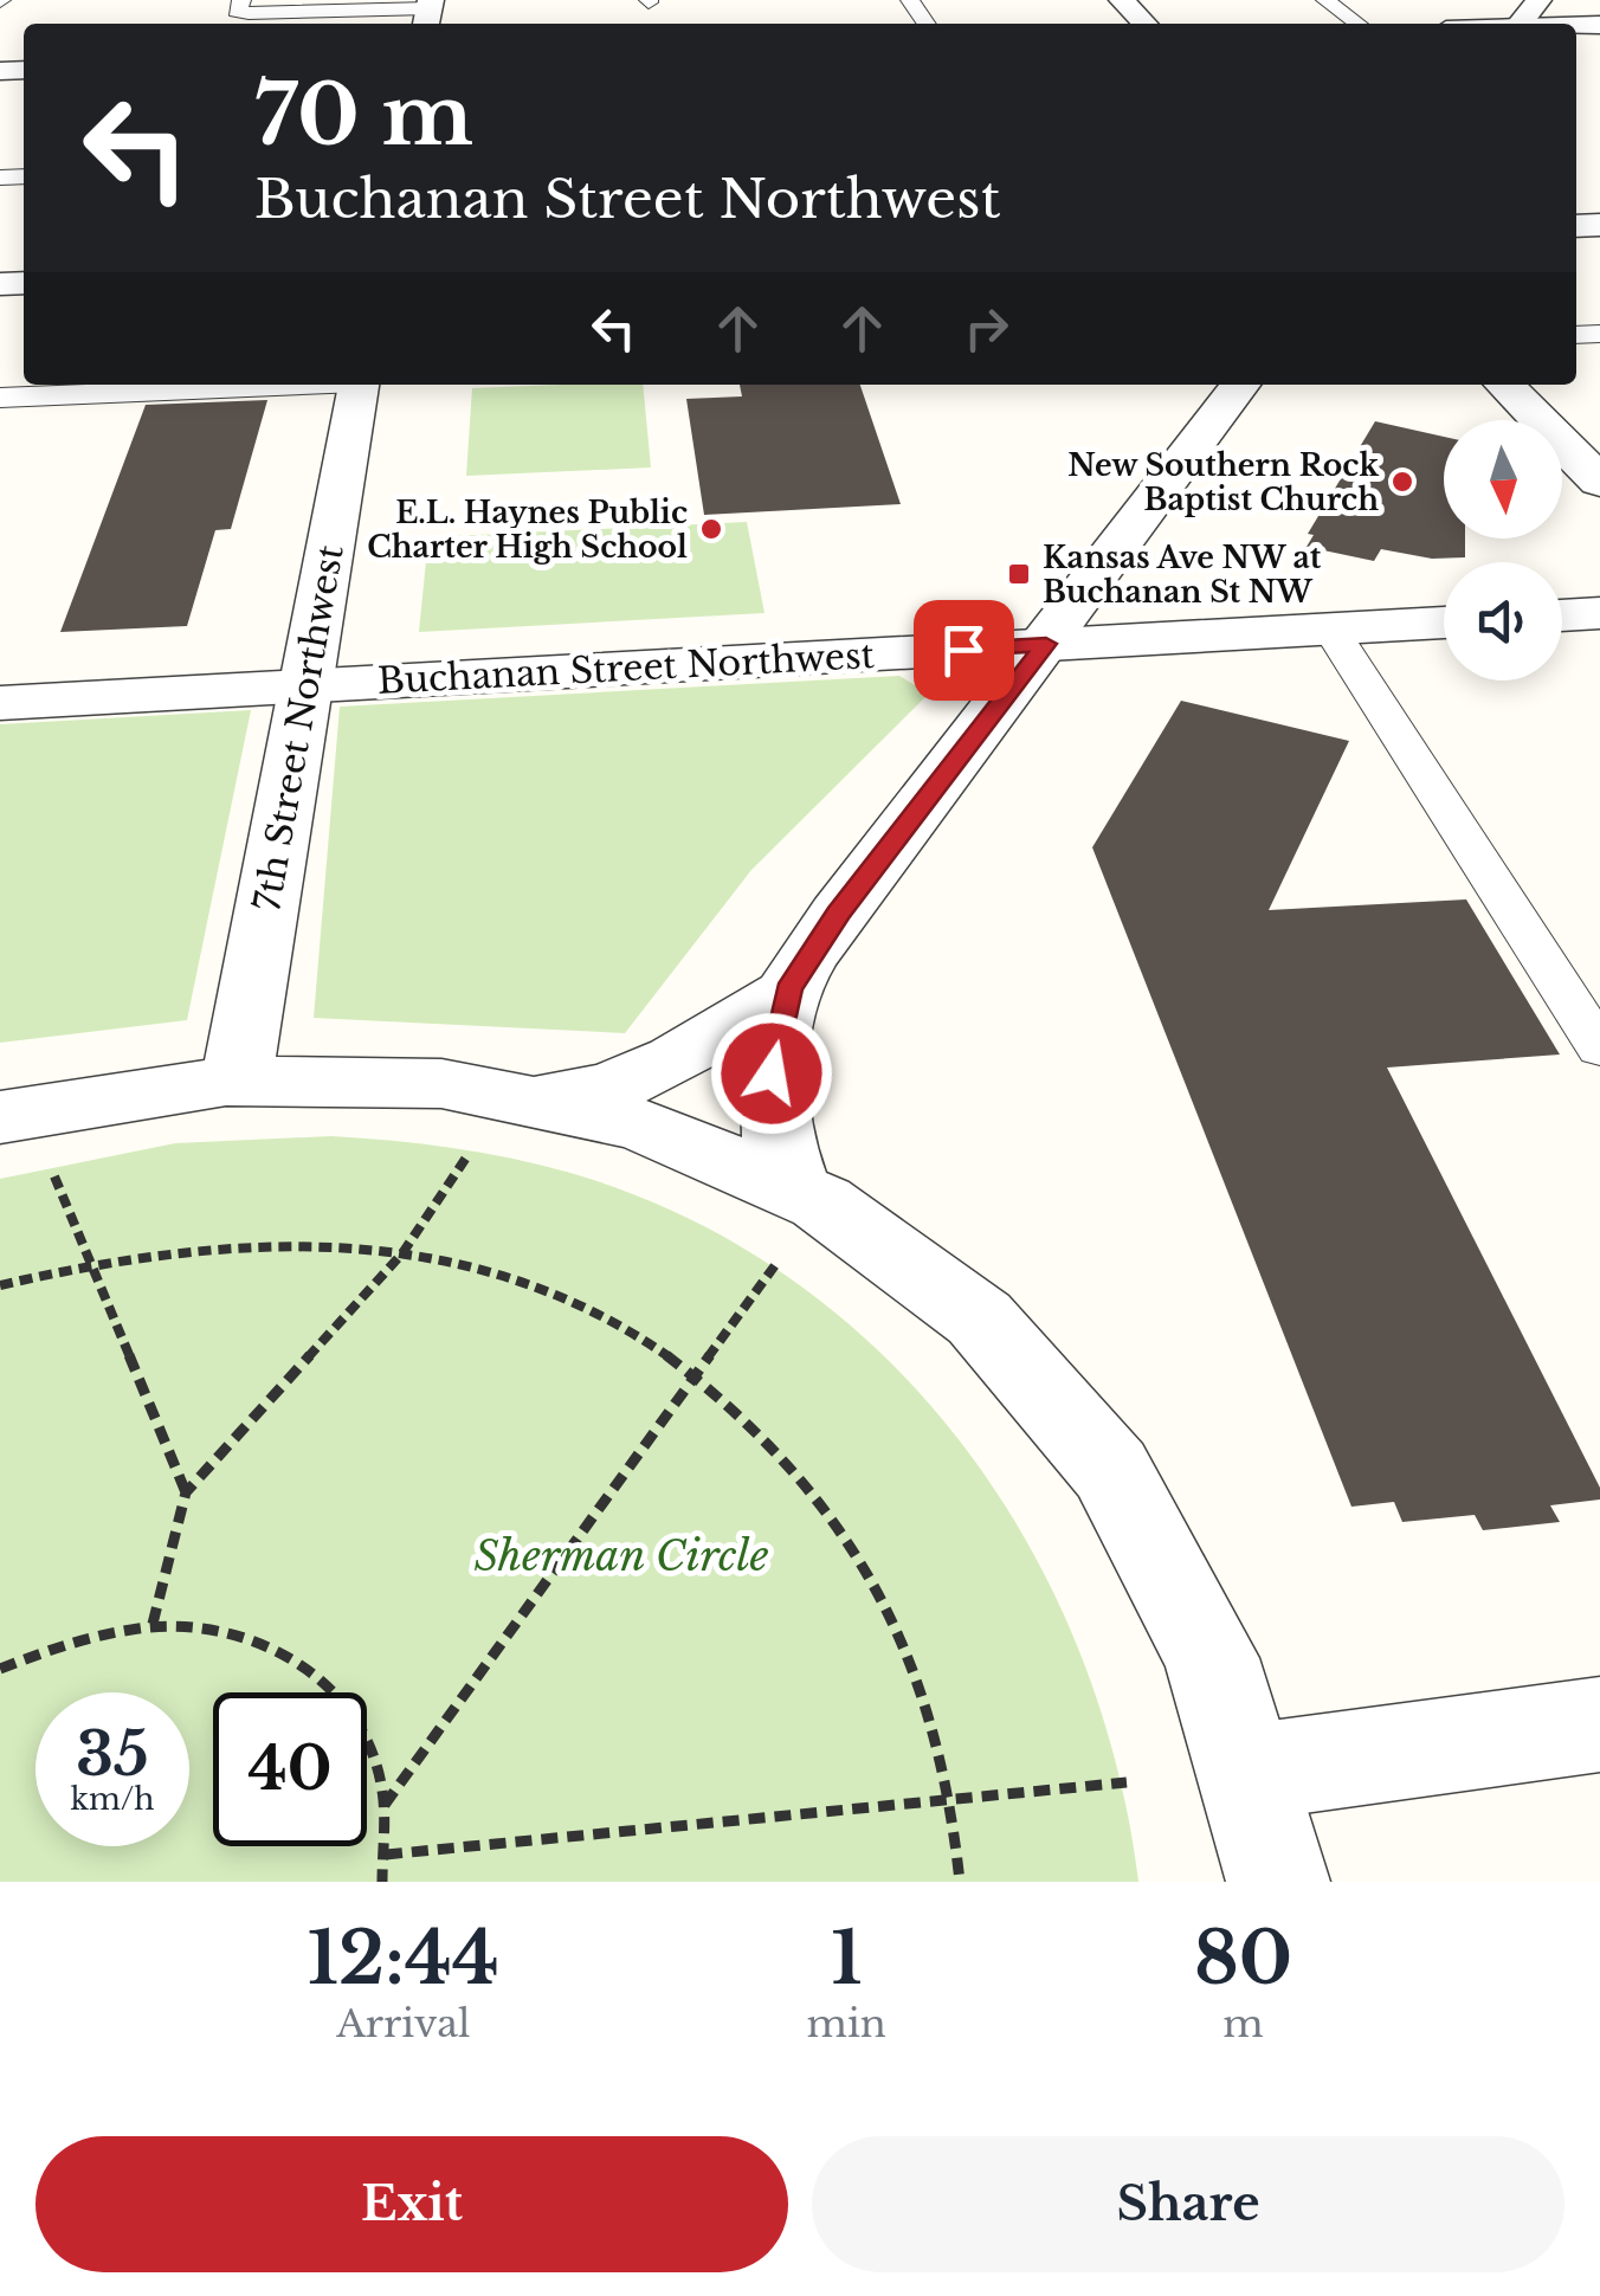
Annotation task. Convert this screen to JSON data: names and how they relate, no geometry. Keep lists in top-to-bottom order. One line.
{"streets":{"street":["Buchanan Street Northwest","7th Street Northwest"]},"crossings":[["Buchanan Street Northwest","7th Street Northwest"]],"parks":["Sherman Circle"],"places":{"other":["New Southern Rock Baptist Church","E.L. Haynes Public Charter High School"],"transit":["Kansas Ave NW at Buchanan St NW"]},"north":"bottom","page":{"turn":["70 m","Buchanan Street Northwest"],"speed":"35 km/h","limit":"40","eta":["12:44","Arrival","1","min","80","m"],"buttons":["Exit","Share"]}}
